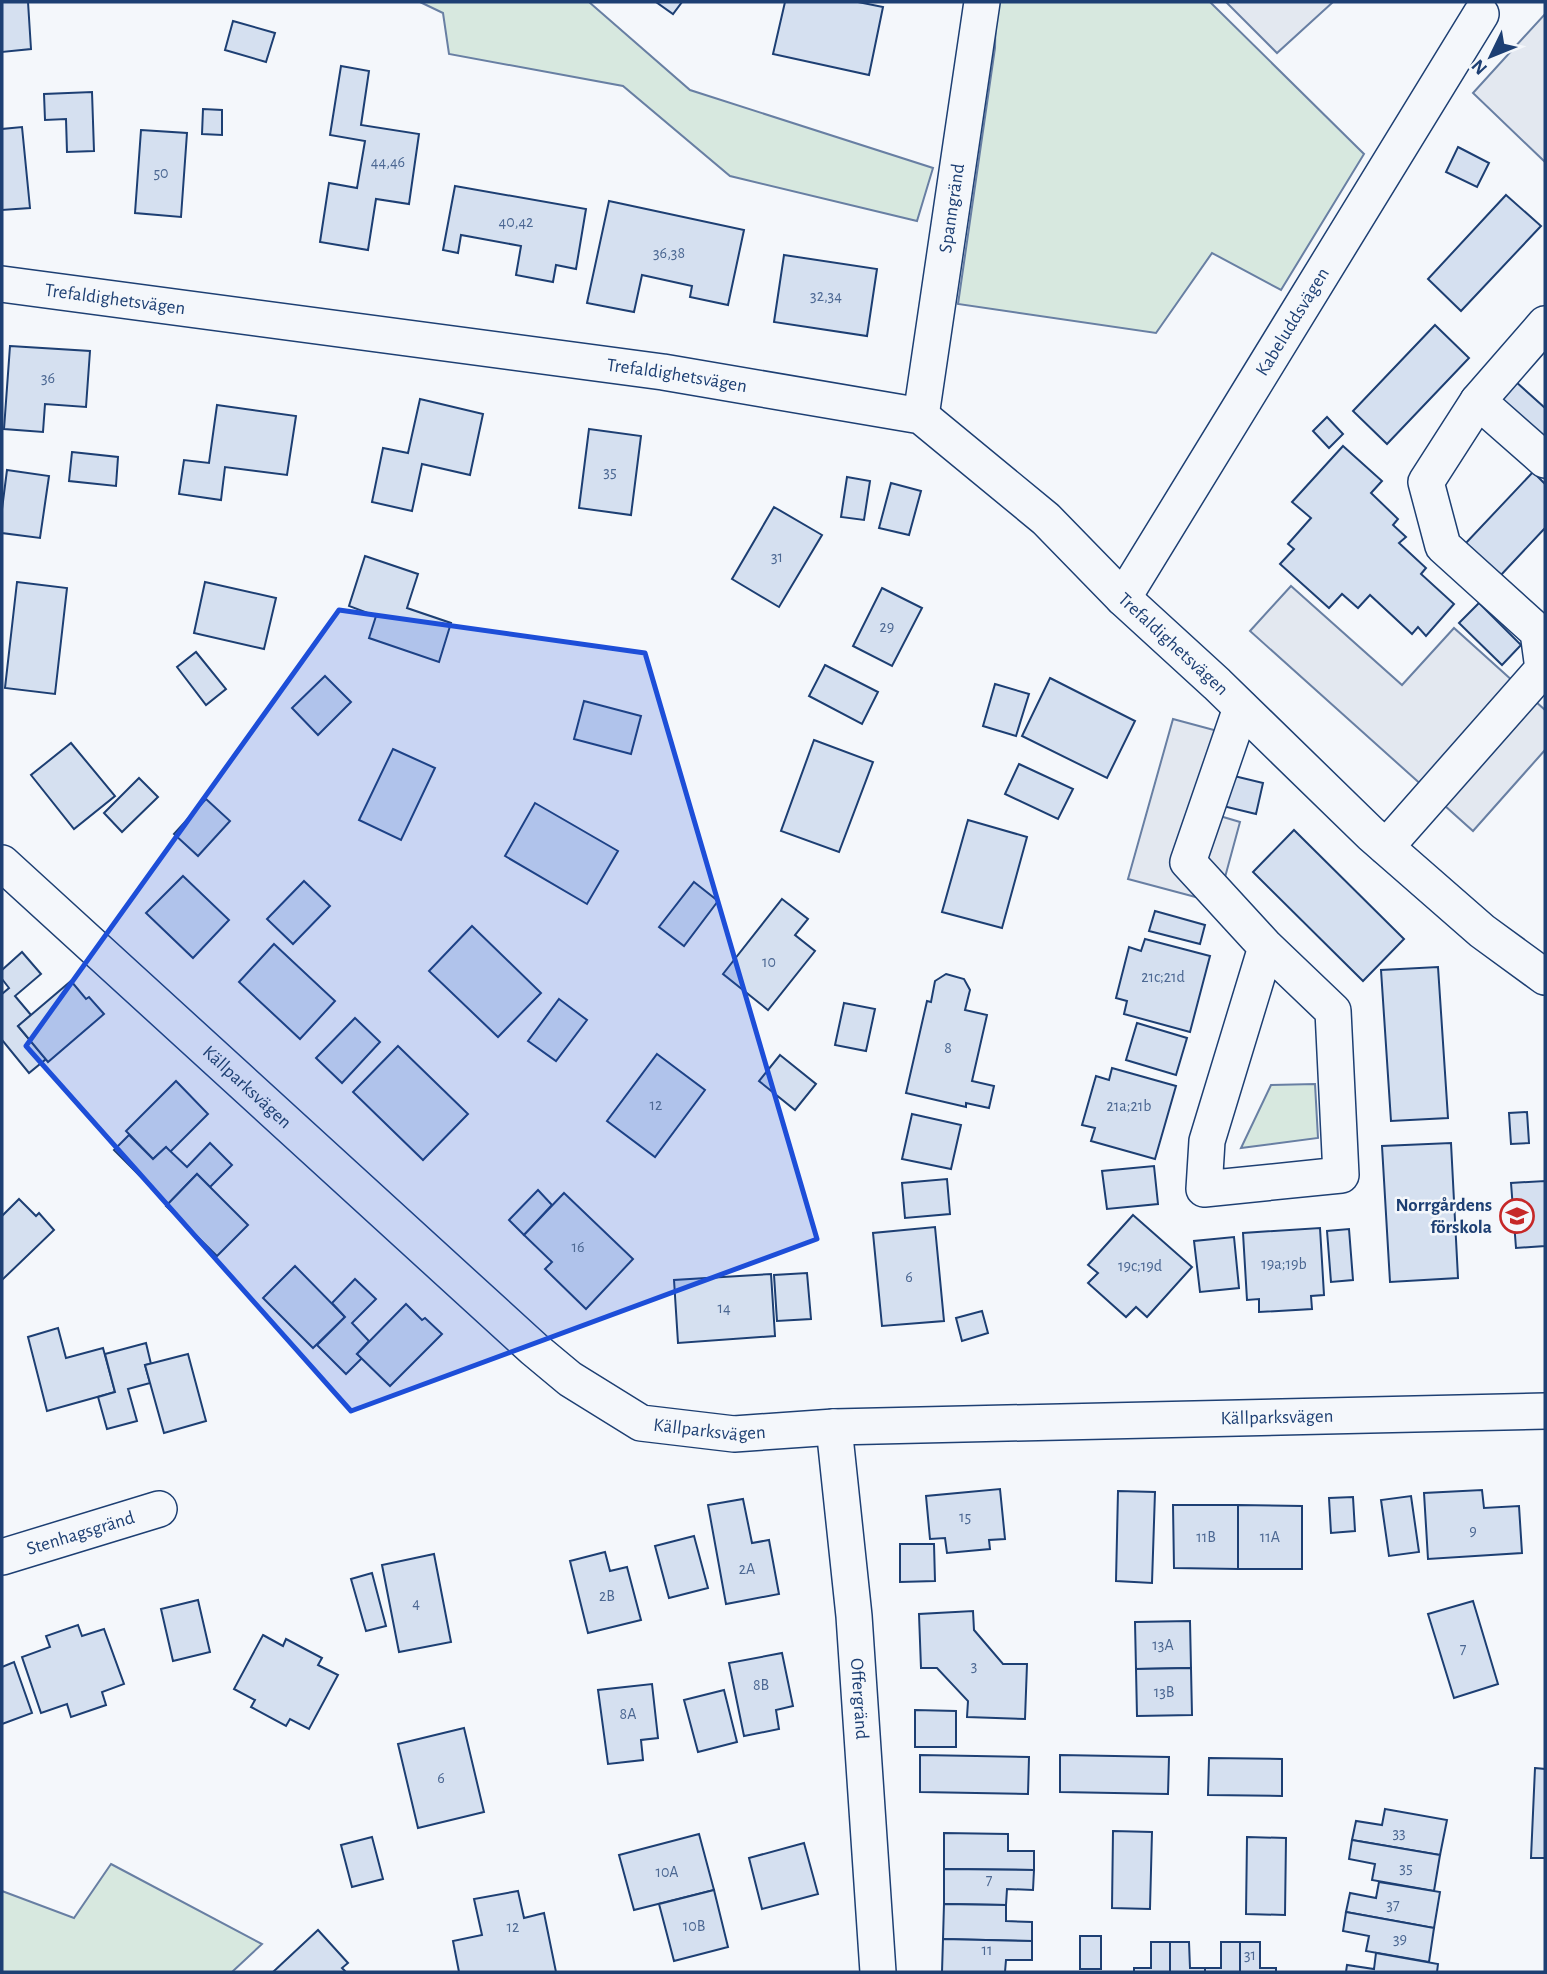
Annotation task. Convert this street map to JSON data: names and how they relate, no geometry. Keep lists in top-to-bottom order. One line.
{"streets":{"street":["Spanngränd","Trefaldighetsvägen","Kabeluddsvägen","Källparksvägen","Stenhagsgränd","Offergränd"]},"crossings":[["Spanngränd","Trefaldighetsvägen"],["Trefaldighetsvägen","Kabeluddsvägen"],["Källparksvägen","Offergränd"]],"places":{"school or university":["Norrgårdens förskola"]},"house_numbers":["44,46","50","40,42","36,38","32,34","36","35","31","29","10","21c;21d","8","12","21a;21b","16","19a;19b","19c;19d","6","14","15","9","11B","11A","2A","2B","4","13A","7","3","8B","13B","8A","6","33","35","10A","7","37","10B","12","39","11","31"],"north":"bottom left"}
